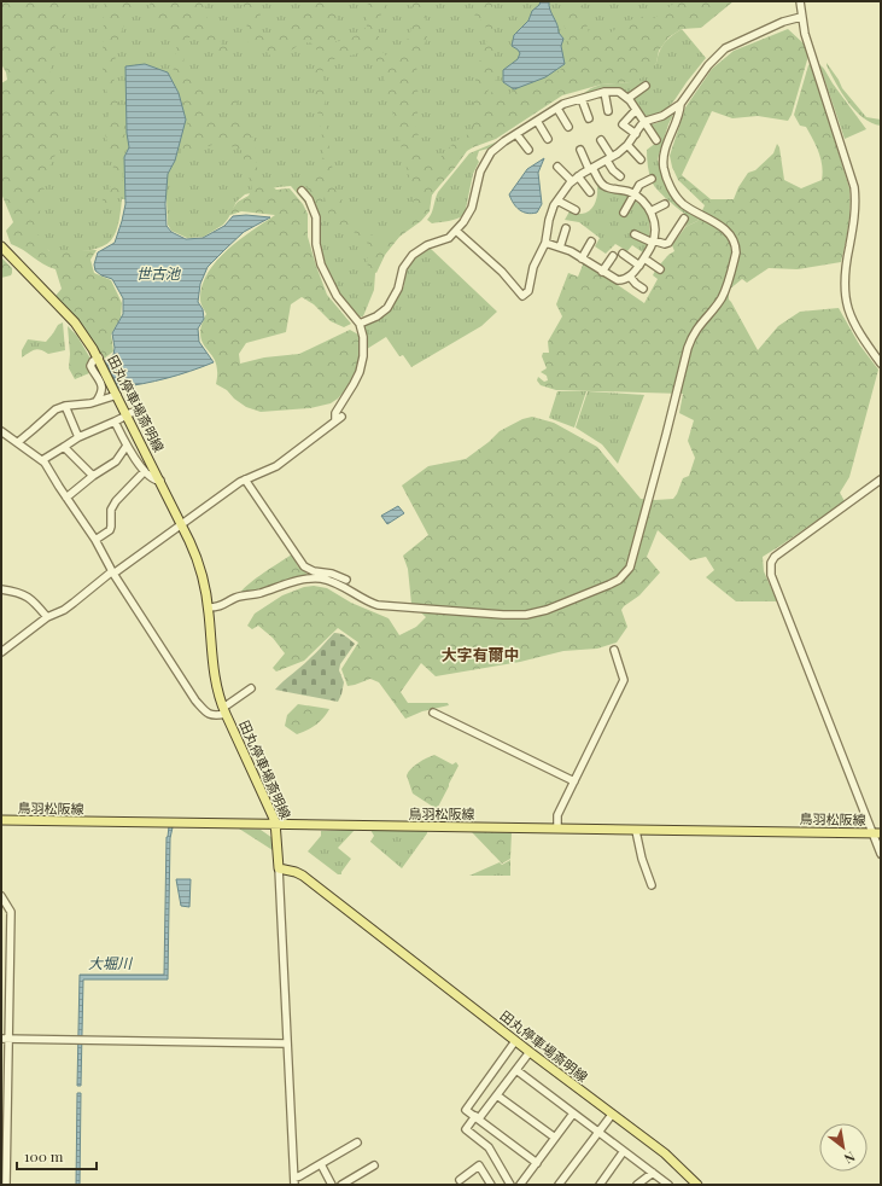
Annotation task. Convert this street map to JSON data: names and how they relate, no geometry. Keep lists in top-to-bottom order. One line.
{"streets":{"main road":["田丸停車場斎明線","鳥羽松阪線"]},"crossings":[["田丸停車場斎明線","鳥羽松阪線"]],"districts":["大字有爾中"],"water":["世古池","大堀川"],"scale_bar":"100 m","north":"bottom right"}
